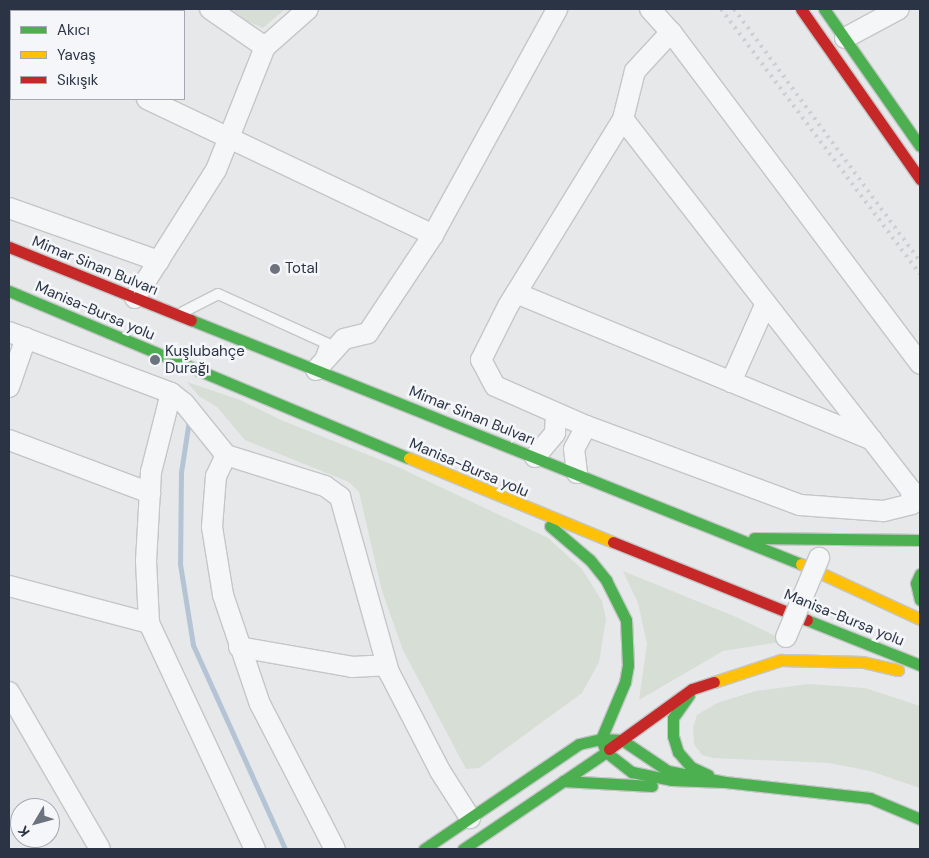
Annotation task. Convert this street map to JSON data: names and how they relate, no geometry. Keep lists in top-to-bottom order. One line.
{"streets":{"main road":["Mimar Sinan Bulvarı","Manisa-Bursa yolu"]},"places":["Total","Kuşlubahçe Durağı"],"legend":["Akıcı","Yavaş","Sıkışık"],"north":"bottom left"}
